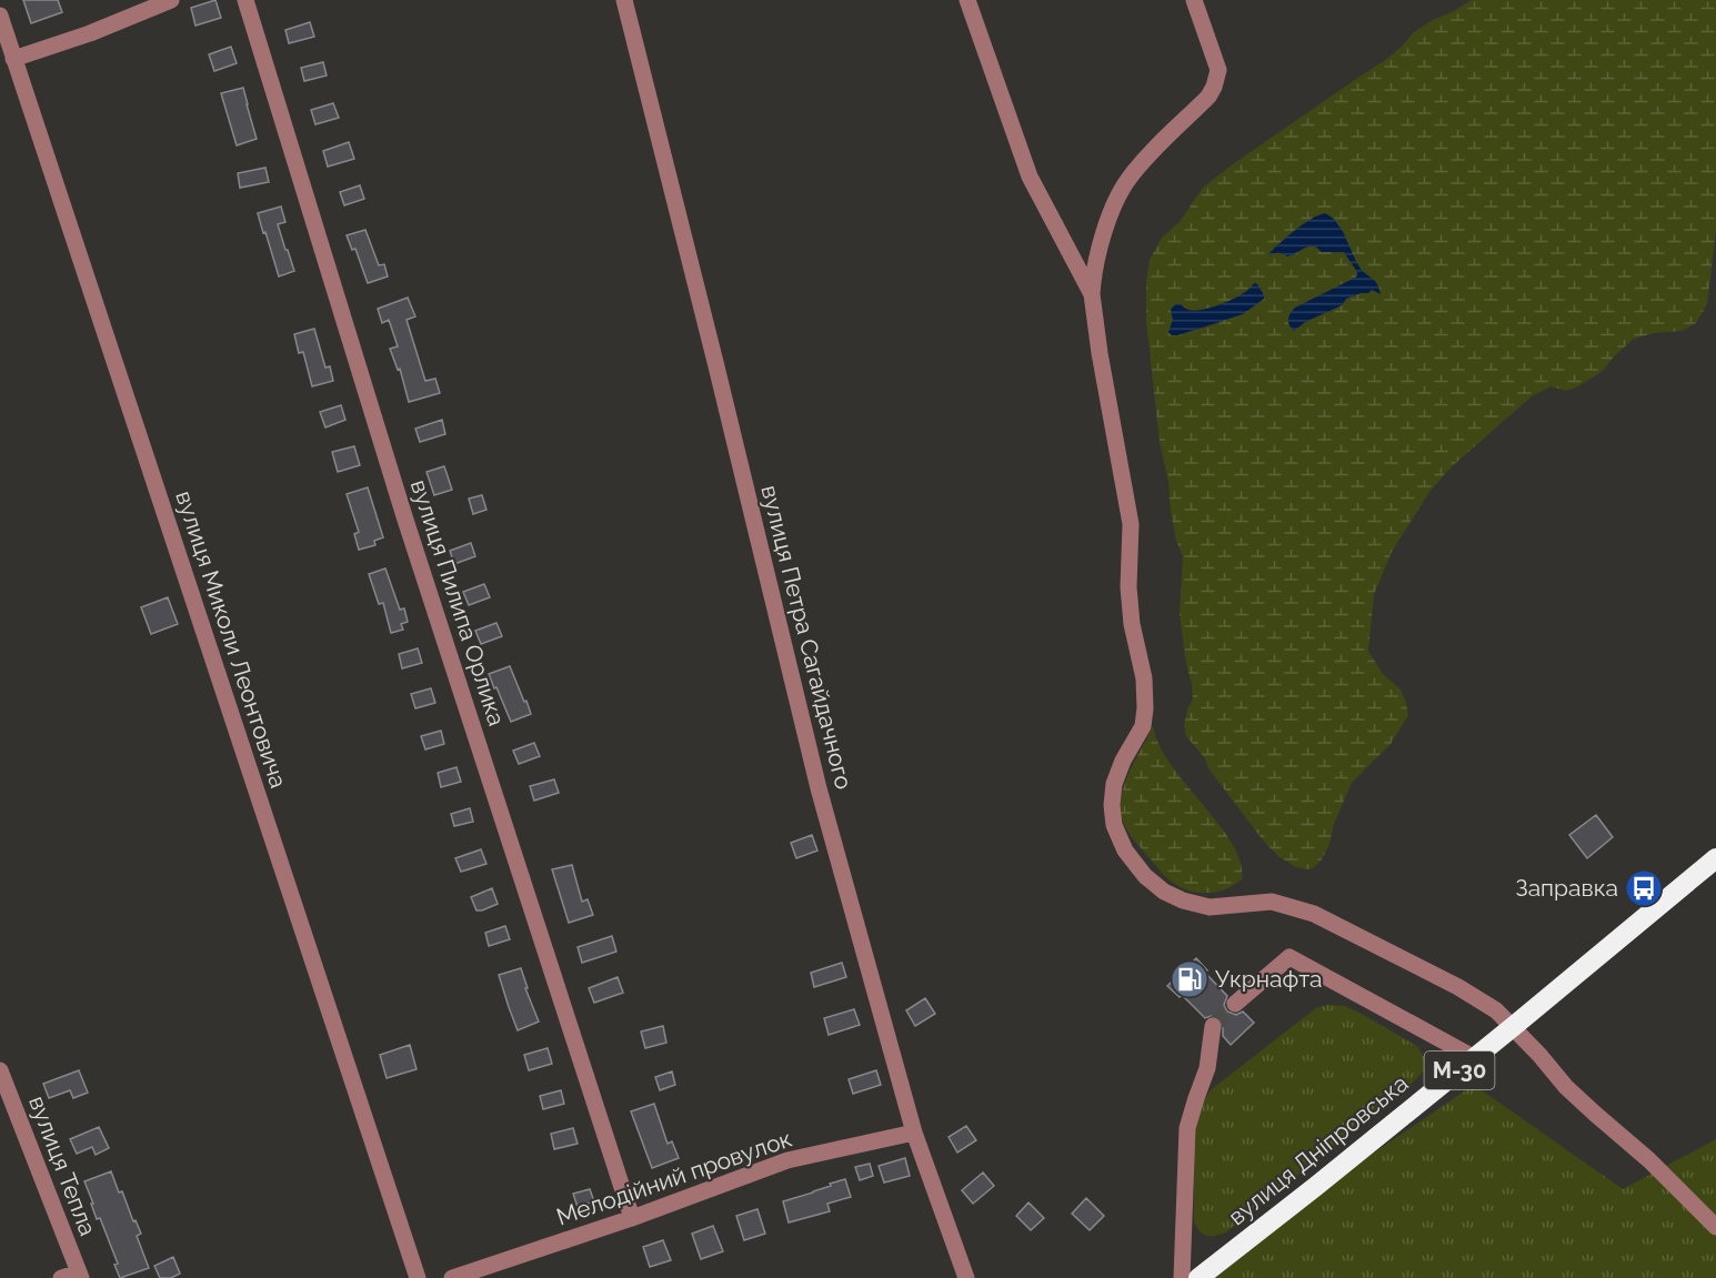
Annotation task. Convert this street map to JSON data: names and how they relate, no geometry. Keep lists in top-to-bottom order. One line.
{"streets":{"highway":["М-30","вулиця Дніпровська"],"street":["вулиця Пилипа Орлика","вулиця Петра Сагайдачного","вулиця Миколи Леонтовича","вулиця Тепла","Мелодійний провулок"]},"crossings":[["вулиця Пилипа Орлика","Мелодійний провулок"],["вулиця Петра Сагайдачного","Мелодійний провулок"]],"places":{"bus stop":["Заправка"],"fuel station":["Укрнафта"]}}
